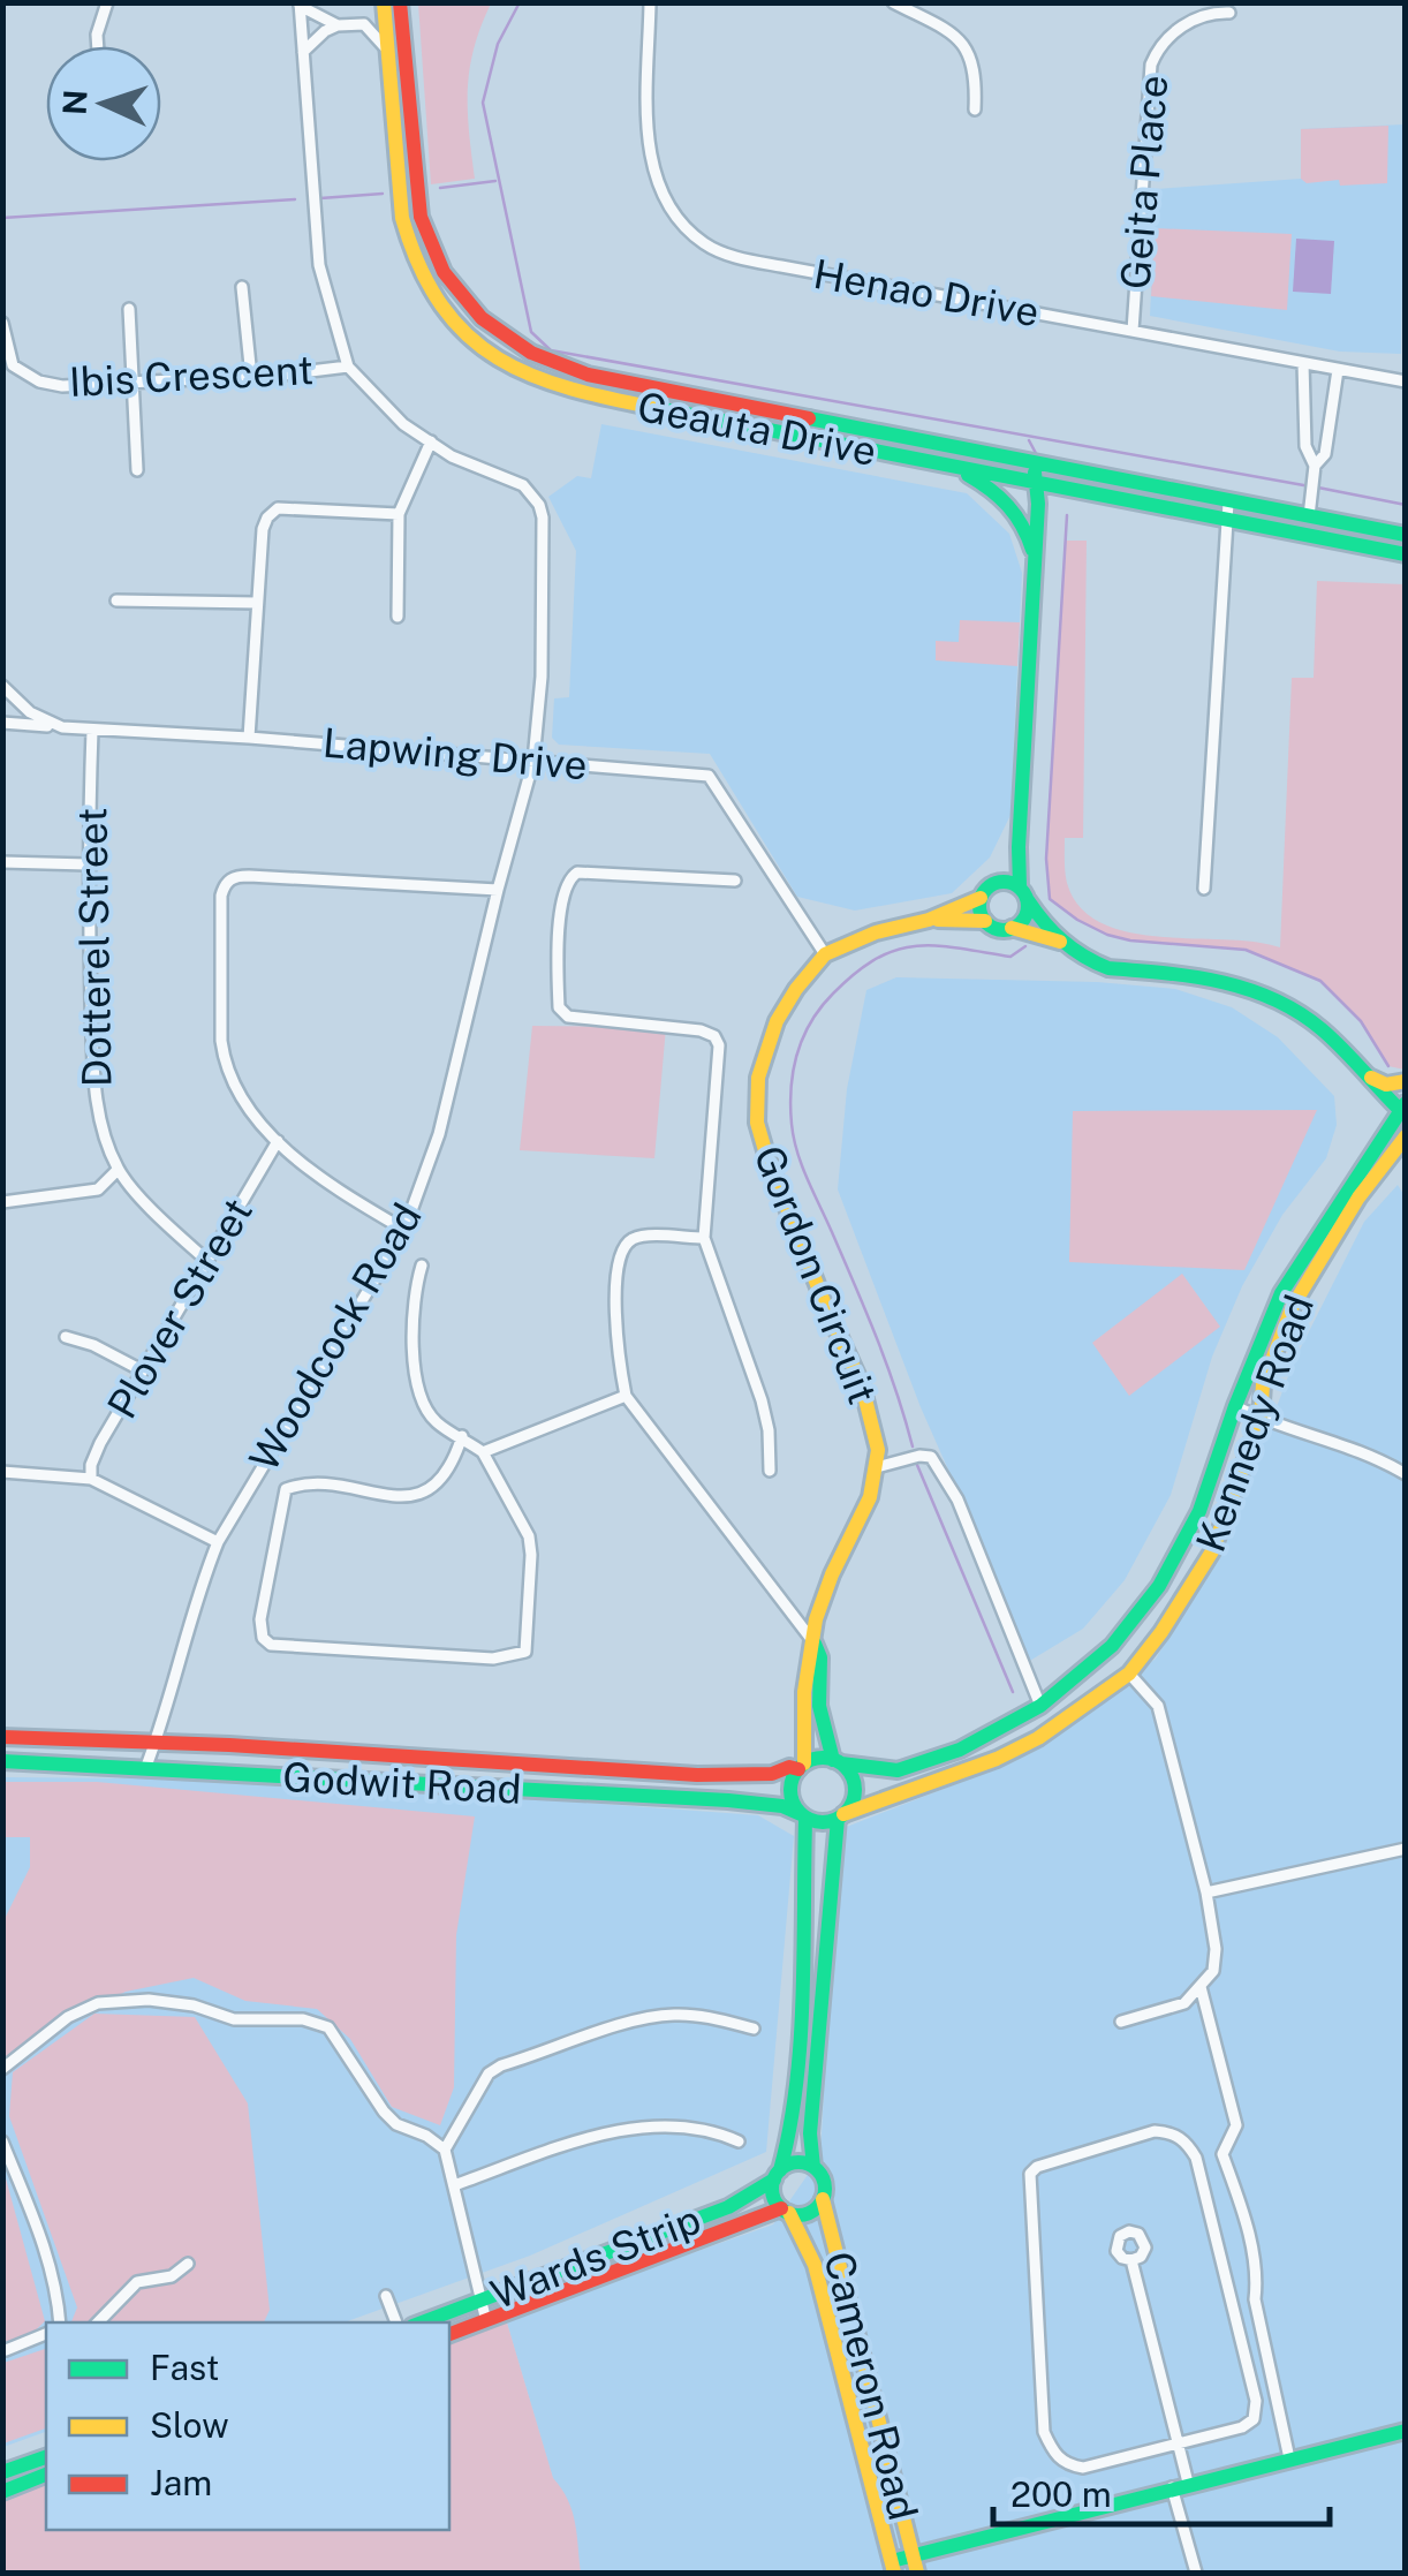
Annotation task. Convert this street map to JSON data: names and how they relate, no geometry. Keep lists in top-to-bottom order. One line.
{"streets":{"main road":["Geauta Drive","Gordon Circuit","Kennedy Road","Godwit Road","Wards Strip","Cameron Road"],"street":["Geita Place","Henao Drive","Ibis Crescent","Lapwing Drive","Dotterel Street","Plover Street","Woodcock Road"]},"crossings":[["Geita Place","Henao Drive"],["Ibis Crescent","Woodcock Road"],["Lapwing Drive","Dotterel Street"],["Lapwing Drive","Gordon Circuit"],["Lapwing Drive","Woodcock Road"],["Dotterel Street","Plover Street"],["Gordon Circuit","Kennedy Road"],["Gordon Circuit","Godwit Road"],["Woodcock Road","Godwit Road"],["Kennedy Road","Godwit Road"],["Wards Strip","Cameron Road"]],"legend":["Fast","Slow","Jam"],"scale_bar":"200 m","north":"left"}
